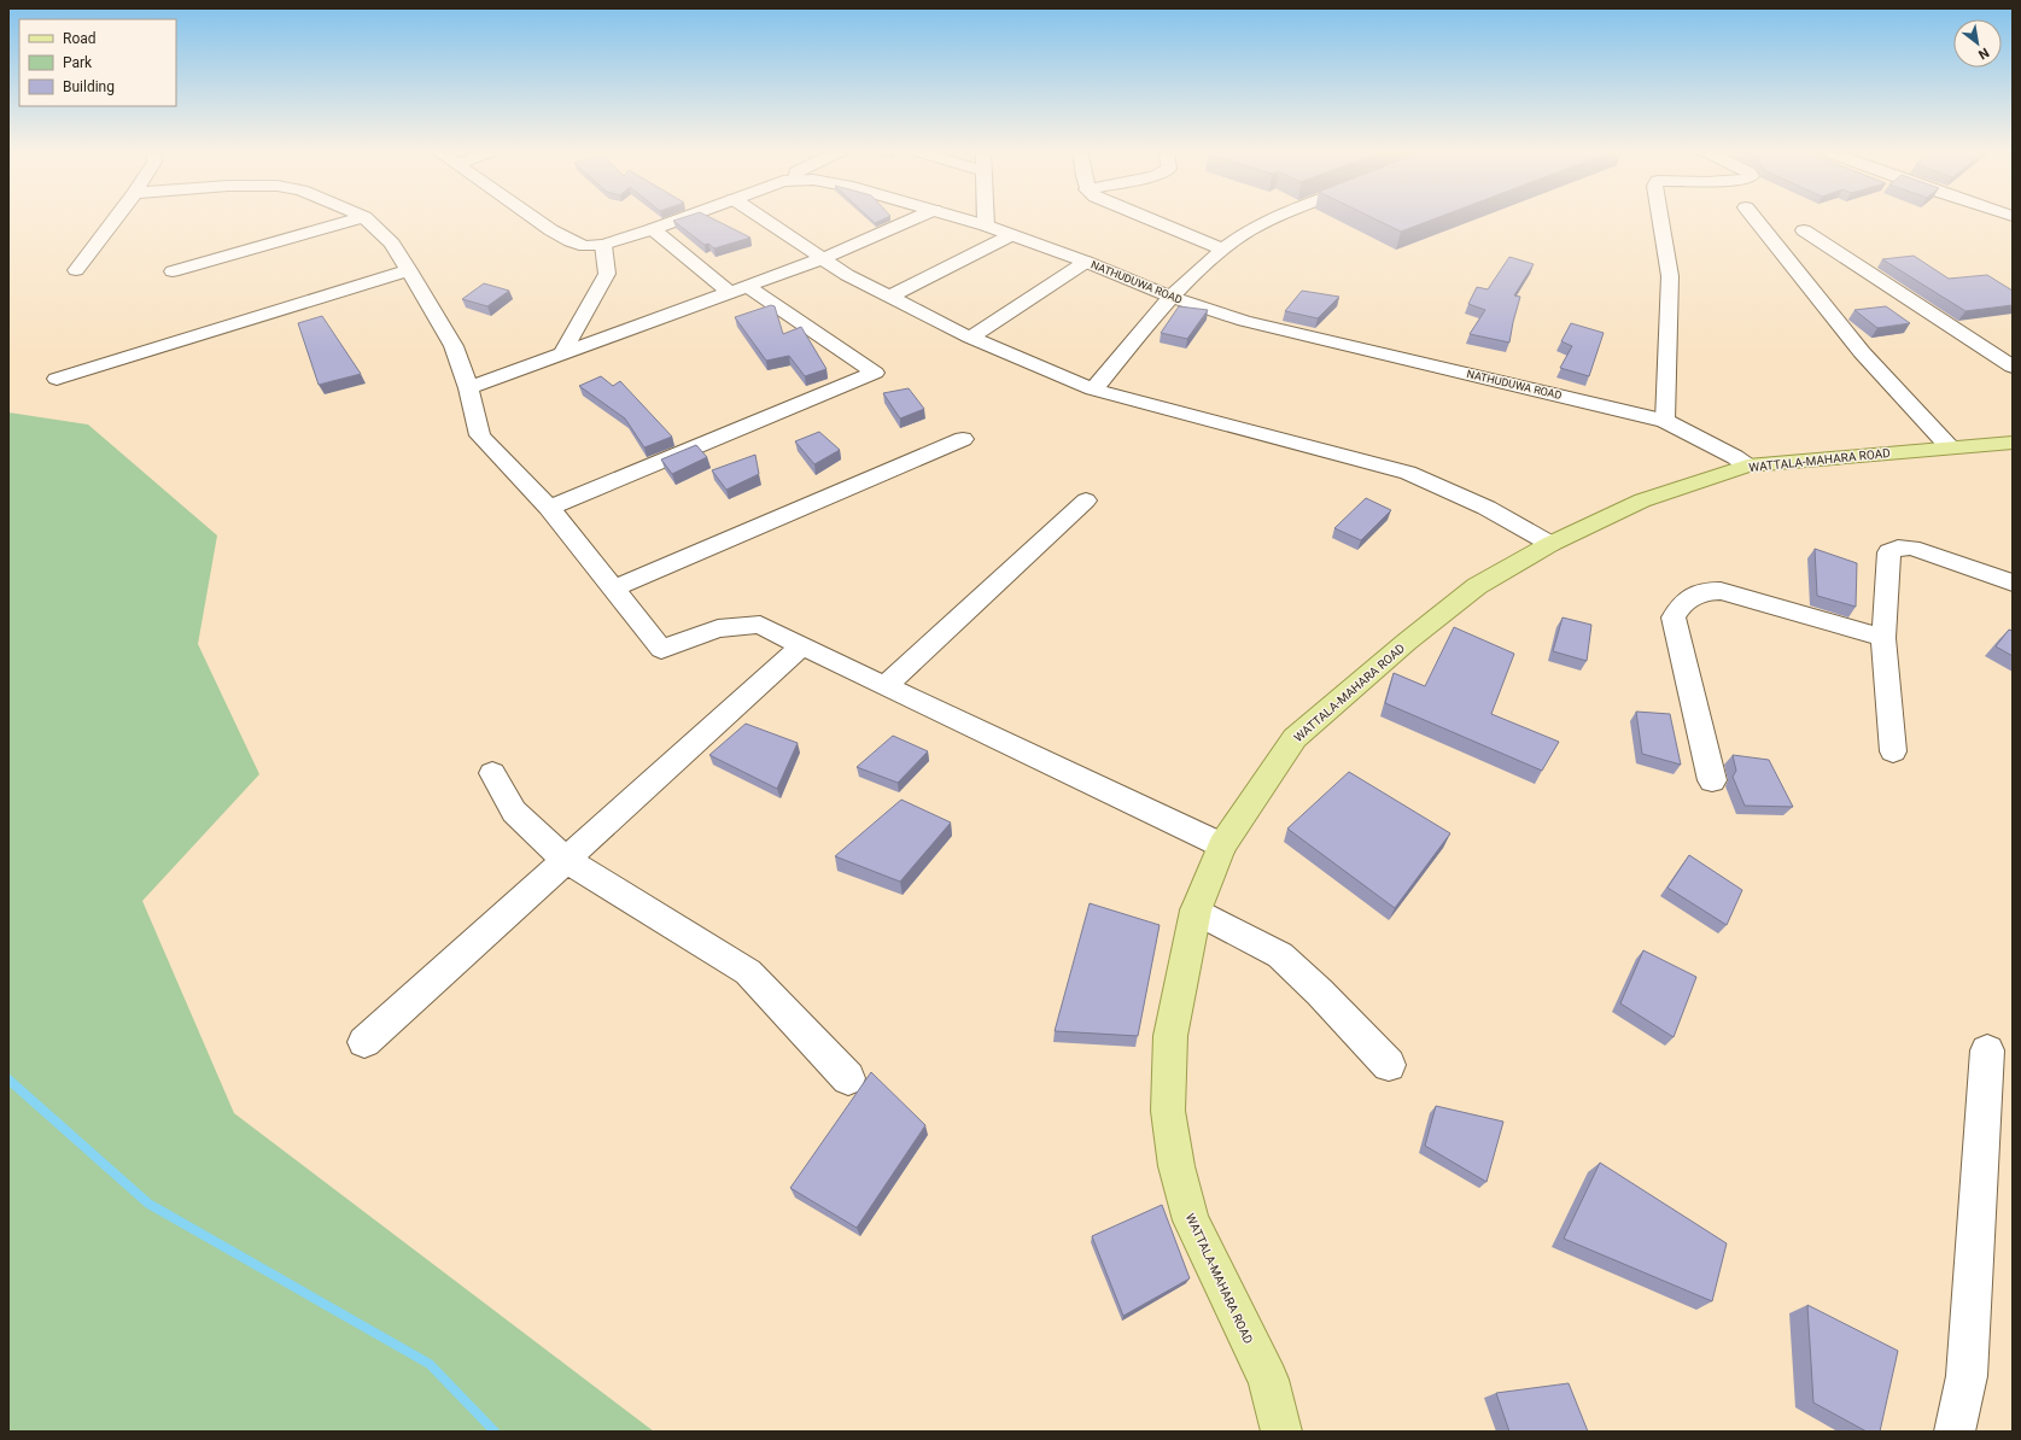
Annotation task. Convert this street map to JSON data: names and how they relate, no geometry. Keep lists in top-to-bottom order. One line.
{"streets":{"main road":["WATTALA-MAHARA ROAD"],"street":["NATHUDUWA ROAD"]},"crossings":[["NATHUDUWA ROAD","WATTALA-MAHARA ROAD"]],"legend":["Road","Park","Building"],"north":"bottom right"}
